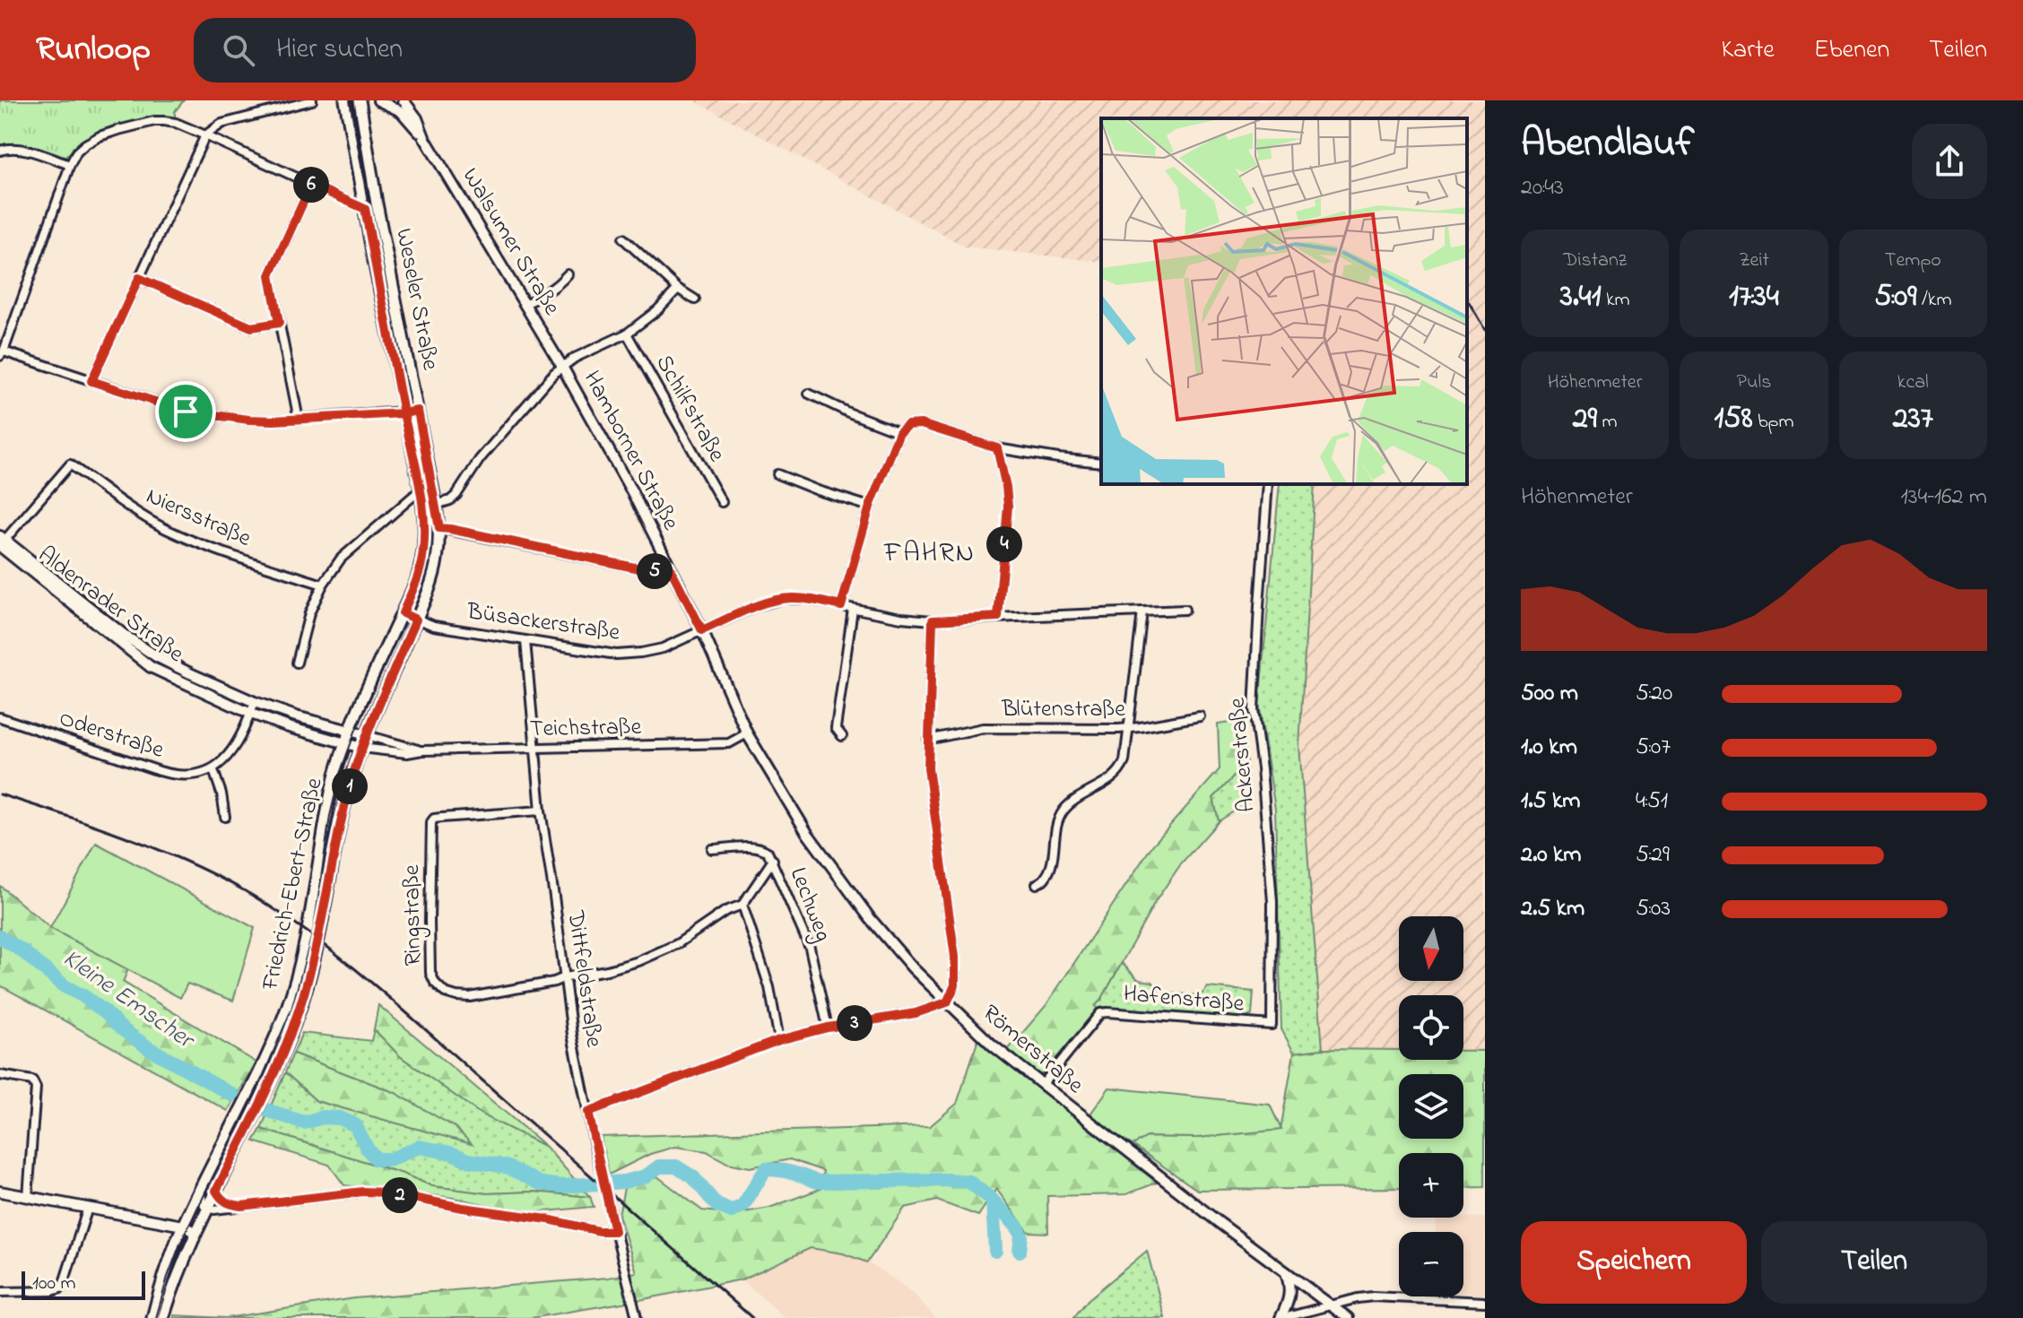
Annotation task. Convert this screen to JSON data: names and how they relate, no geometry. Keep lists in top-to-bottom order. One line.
{"streets":{"main road":["Weseler Straße","Friedrich-Ebert-Straße"],"street":["Walsumer Straße","Schilfstraße","Hamborner Straße","Niersstraße","Aldenrader Straße","Büsackerstraße","Blütenstraße","Teichstraße","Oderstraße","Ackerstraße","Lechweg","Ringstraße","Dittfeldstraße","Hafenstraße","Römerstraße"]},"crossings":[["Walsumer Straße","Hamborner Straße"],["Weseler Straße","Friedrich-Ebert-Straße"],["Hamborner Straße","Büsackerstraße"],["Hamborner Straße","Römerstraße"],["Niersstraße","Aldenrader Straße"],["Aldenrader Straße","Teichstraße"],["Aldenrader Straße","Friedrich-Ebert-Straße"],["Büsackerstraße","Friedrich-Ebert-Straße"],["Büsackerstraße","Dittfeldstraße"],["Büsackerstraße","Römerstraße"],["Teichstraße","Friedrich-Ebert-Straße"],["Teichstraße","Dittfeldstraße"],["Teichstraße","Römerstraße"],["Ackerstraße","Hafenstraße"],["Ringstraße","Dittfeldstraße"],["Hafenstraße","Römerstraße"]],"districts":["FAHRN"],"water":["Kleine Emscher"],"scale_bar":"100 m","north":"bottom","page":{"header":"Runloop","search":"Hier suchen","nav":["Karte","Ebenen","Teilen"],"heading":["Abendlauf","20:43"],"pins":["6","4","5","1","3","2"],"stats":[["Distanz","3.41 km"],["Zeit","17:34"],["Tempo","5:09 /km"],["Höhenmeter","29 m"],["Puls","158 bpm"],["kcal","237"]],"chart":["Höhenmeter","134–162 m"],"list":[{"name":"500 m","note":"5:20"},{"name":"1.0 km","note":"5:07"},{"name":"1.5 km","note":"4:51"},{"name":"2.0 km","note":"5:29"},{"name":"2.5 km","note":"5:03"}],"map_buttons":["+","−"],"buttons":["Speichern","Teilen"],"scale":"100 m"}}
